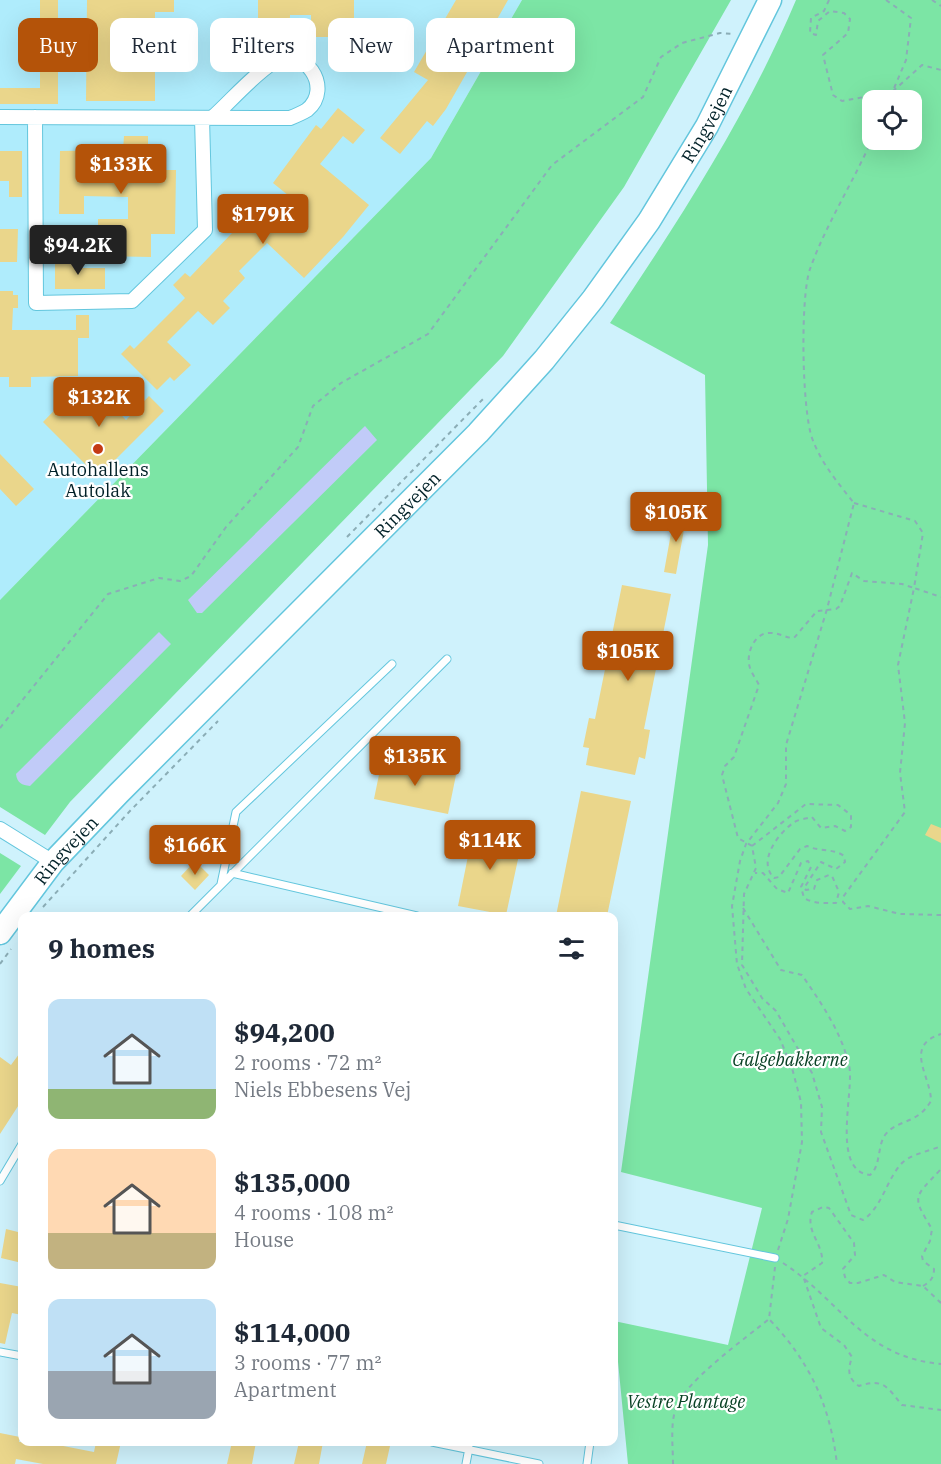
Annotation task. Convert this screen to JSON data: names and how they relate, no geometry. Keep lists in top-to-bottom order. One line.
{"streets":{"main road":["Ringvejen"]},"parks":["Galgebakkerne","Vestre Plantage"],"places":["Autohallens Autolak"],"page":{"chip":["Buy","Rent","Filters","New","Apartment"],"price":["$133K","$179K","$94.2K","$132K","$105K","$105K","$135K","$114K","$166K"],"heading":"9 homes","list":[{"name":"$94,200","note":"2 rooms · 72 m² · Niels Ebbesens Vej"},{"name":"$135,000","note":"4 rooms · 108 m² · House"},{"name":"$114,000","note":"3 rooms · 77 m² · Apartment"}]}}
